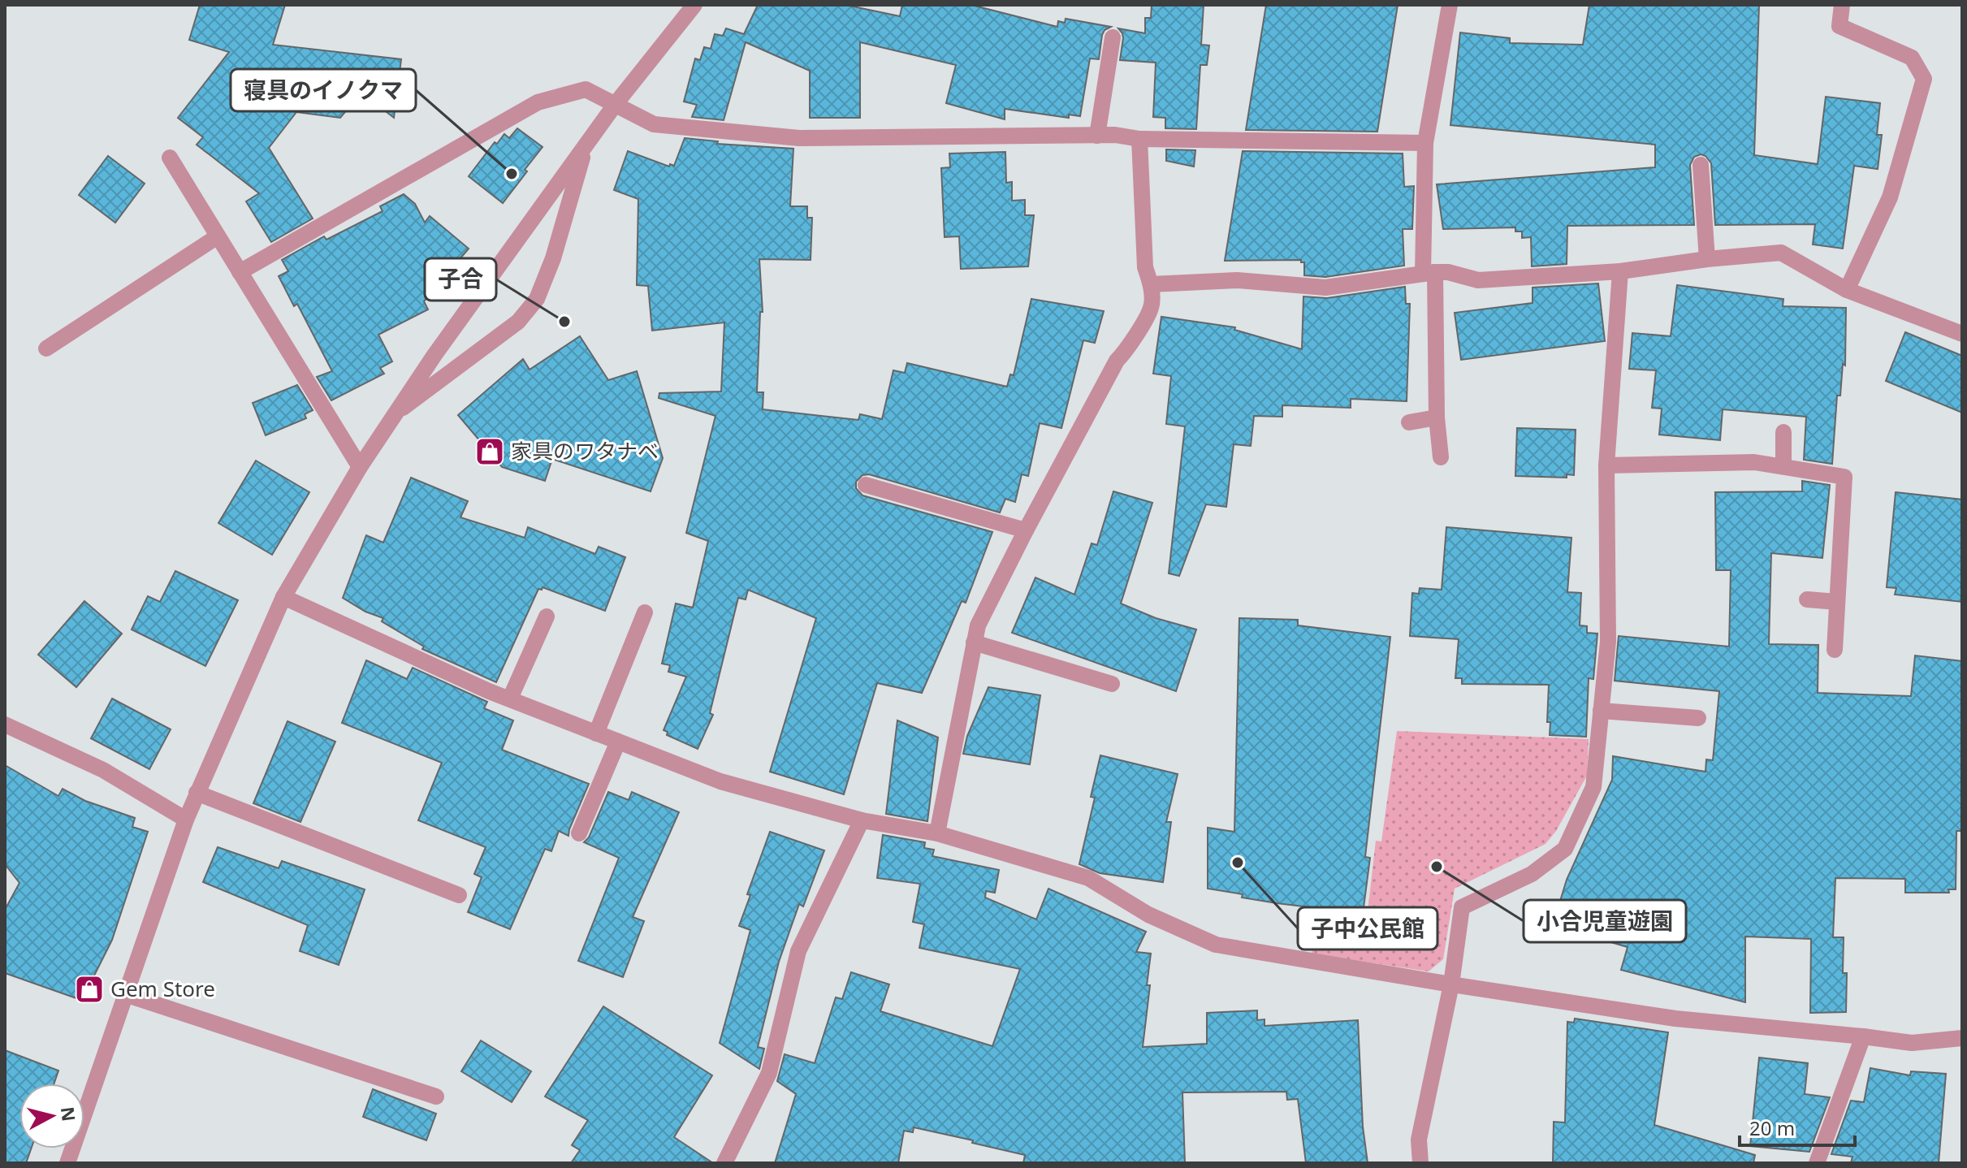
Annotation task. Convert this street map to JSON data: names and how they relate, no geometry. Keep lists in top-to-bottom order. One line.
{"places":{"other":["寝具のイノクマ","子合","子中公民館","小合児童遊園"],"shop":["家具のワタナベ","Gem Store"]},"scale_bar":"20 m","north":"right"}
